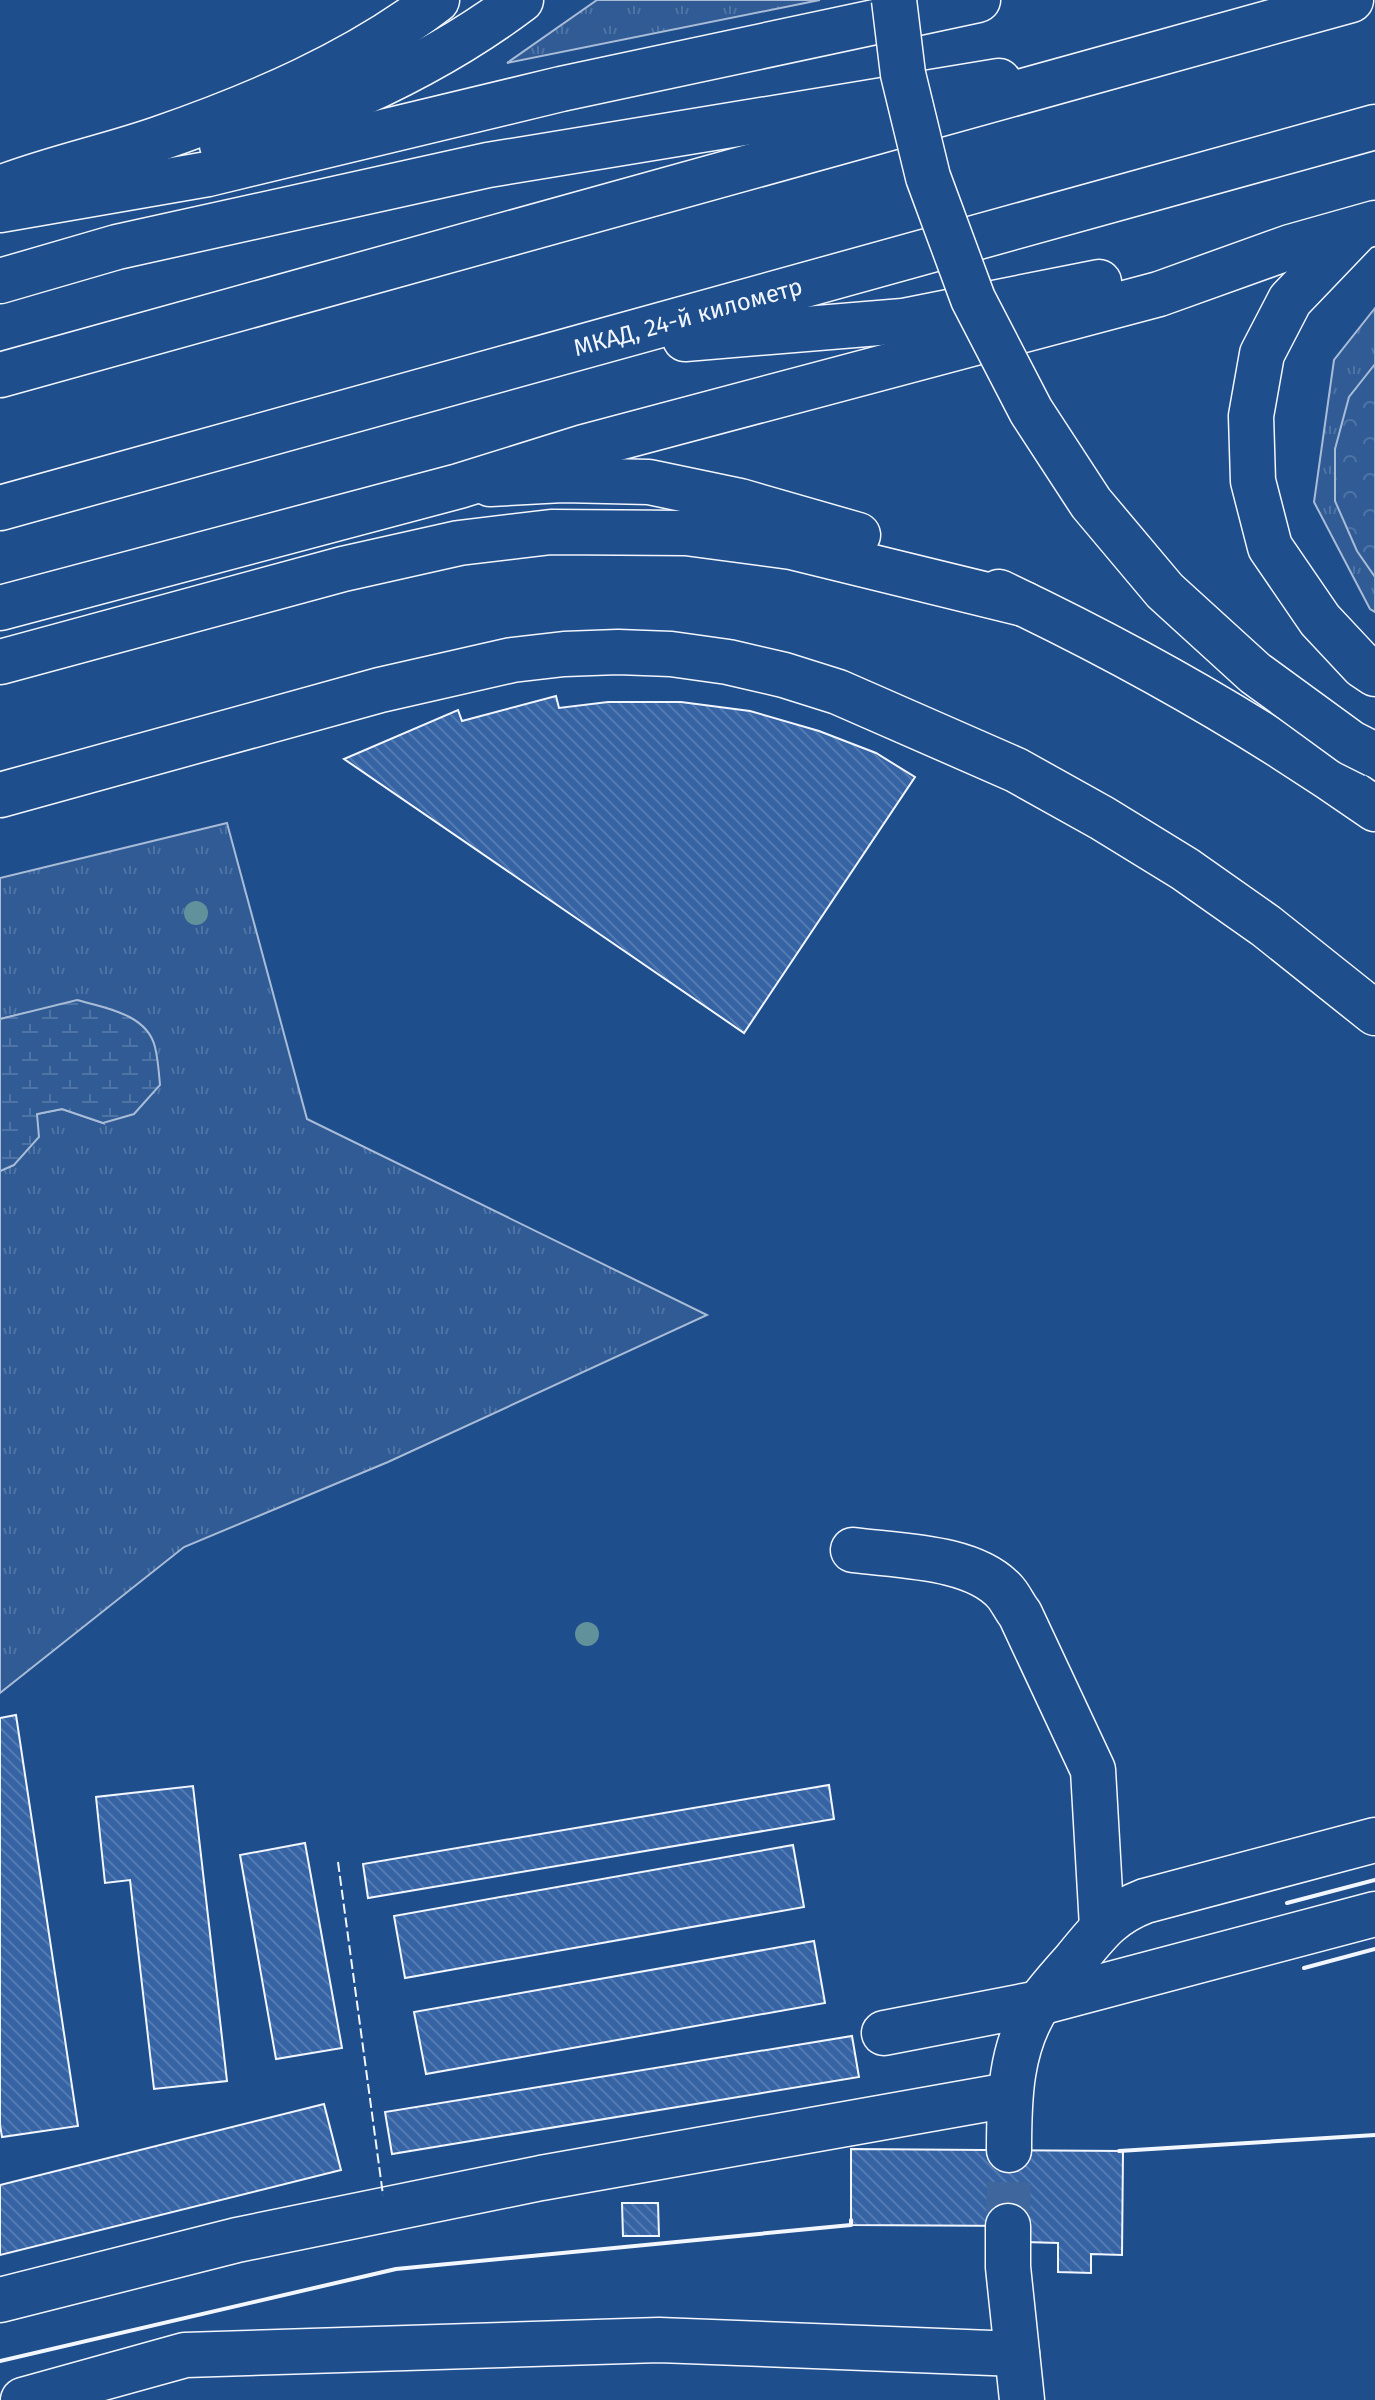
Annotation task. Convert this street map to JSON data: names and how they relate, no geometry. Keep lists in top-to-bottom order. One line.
{"streets":{"main road":["МКАД, 24-й километр"]}}
